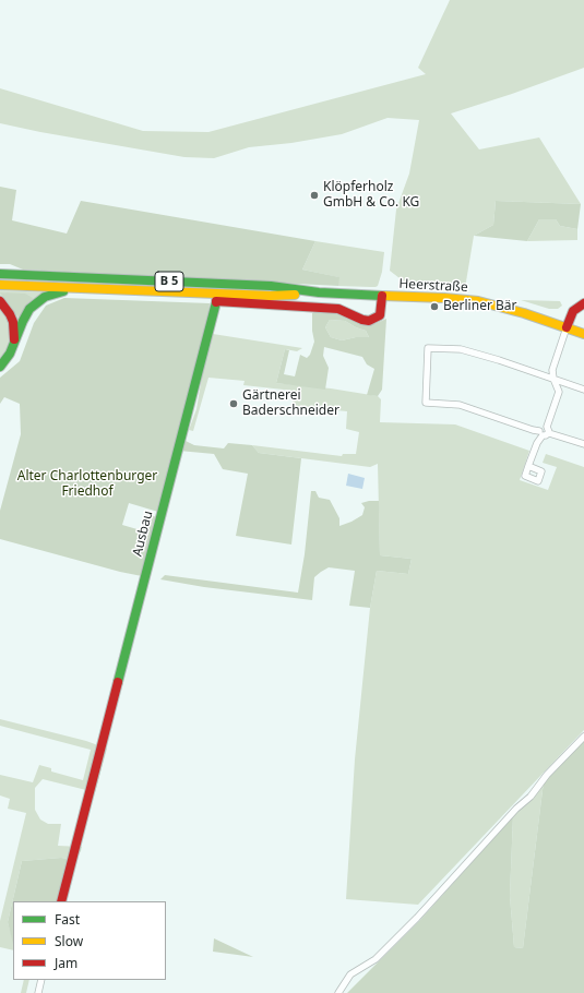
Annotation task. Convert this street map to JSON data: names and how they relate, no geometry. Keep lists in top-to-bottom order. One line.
{"streets":{"main road":["B 5","Heerstraße","Ausbau"]},"crossings":[["B 5","Heerstraße"],["B 5","Ausbau"],["Heerstraße","Ausbau"]],"parks":["Alter Charlottenburger Friedhof"],"places":["Klöpferholz GmbH & Co. KG","Berliner Bär","Gärtnerei Baderschneider"],"legend":["Fast","Slow","Jam"]}
